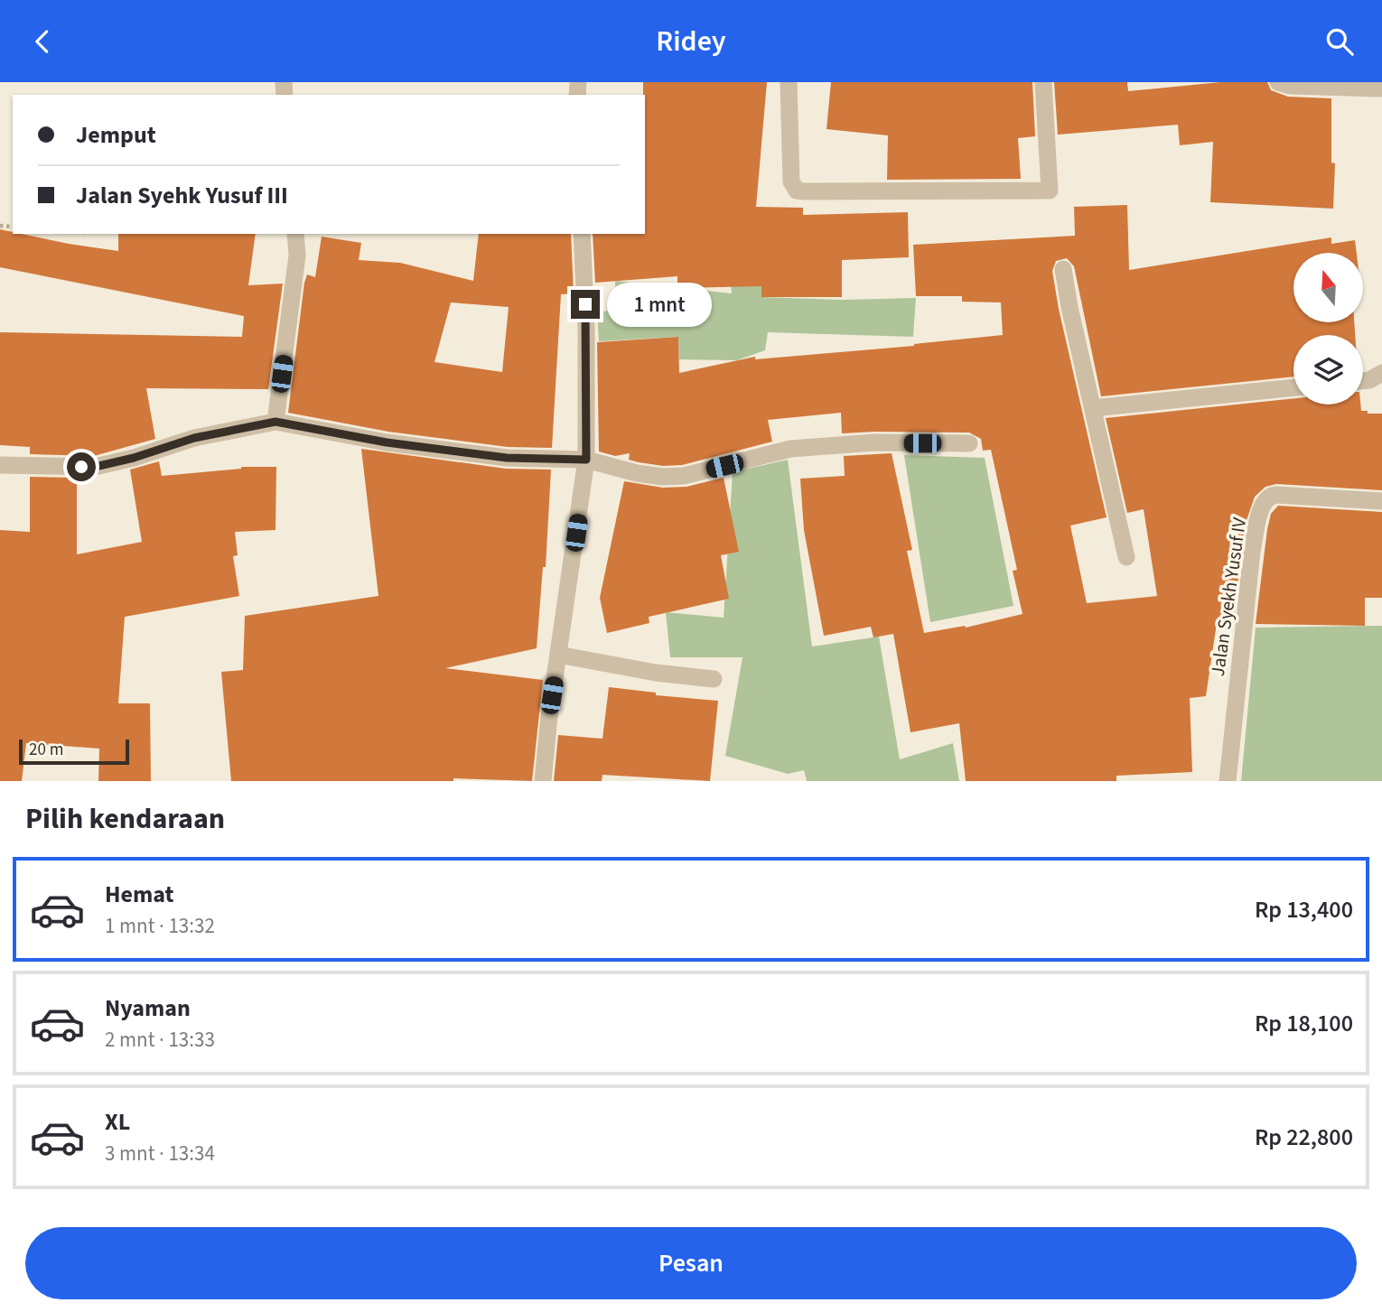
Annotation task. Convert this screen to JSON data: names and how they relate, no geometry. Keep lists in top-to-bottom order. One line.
{"streets":{"street":["Jalan Syekh Yusuf IV"]},"scale_bar":"20 m","north":"top","page":{"header":"Ridey","banner":["Jemput","Jalan Syehk Yusuf III"],"bubble":"1 mnt","scale":"20 m","heading":"Pilih kendaraan","list":[{"name":"Hemat","note":"1 mnt · 13:32","value":"Rp 13,400"},{"name":"Nyaman","note":"2 mnt · 13:33","value":"Rp 18,100"},{"name":"XL","note":"3 mnt · 13:34","value":"Rp 22,800"}],"buttons":"Pesan"}}
